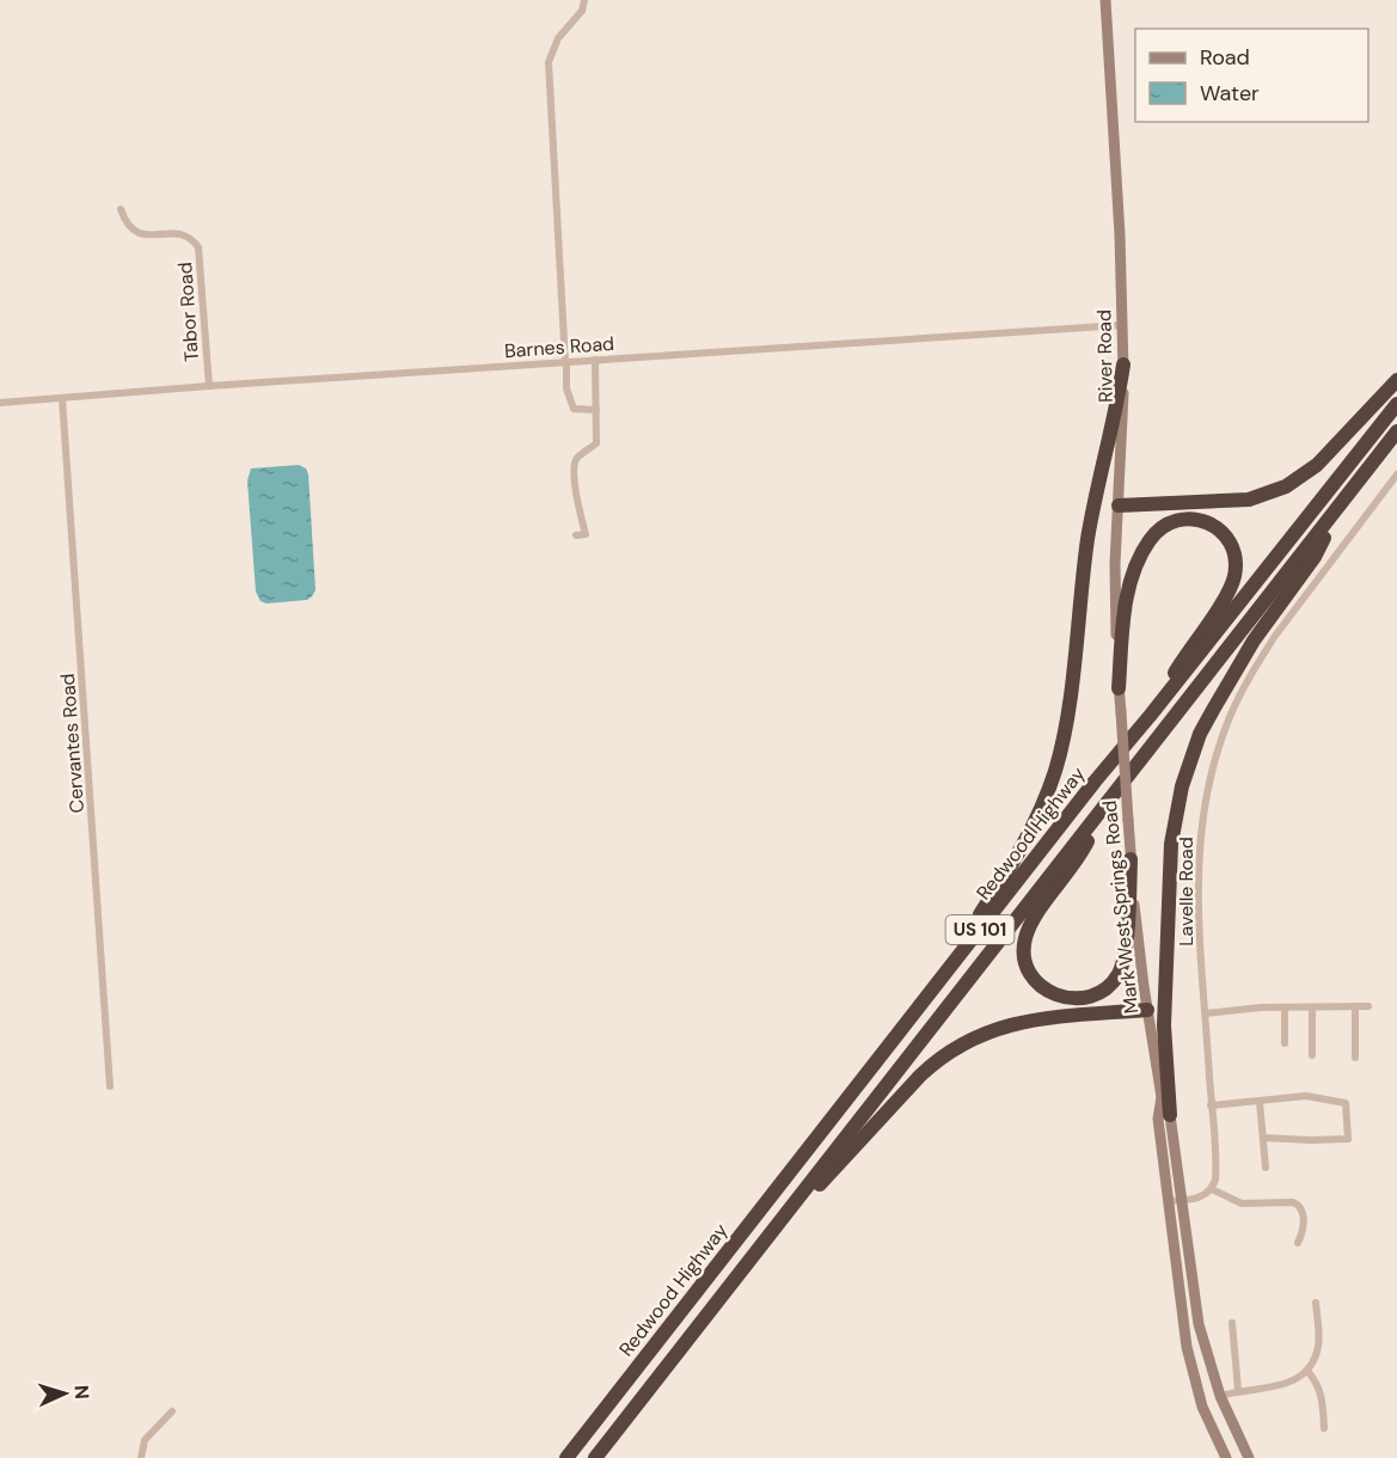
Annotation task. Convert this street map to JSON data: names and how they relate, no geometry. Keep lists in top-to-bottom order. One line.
{"streets":{"highway":["Redwood Highway","US 101"],"main road":["River Road","Mark West Springs Road"],"street":["Tabor Road","Barnes Road","Cervantes Road","Lavelle Road"]},"crossings":[["Tabor Road","Barnes Road"],["Barnes Road","River Road"],["Barnes Road","Cervantes Road"],["River Road","Mark West Springs Road"]],"legend":["Road","Water"],"north":"right"}
